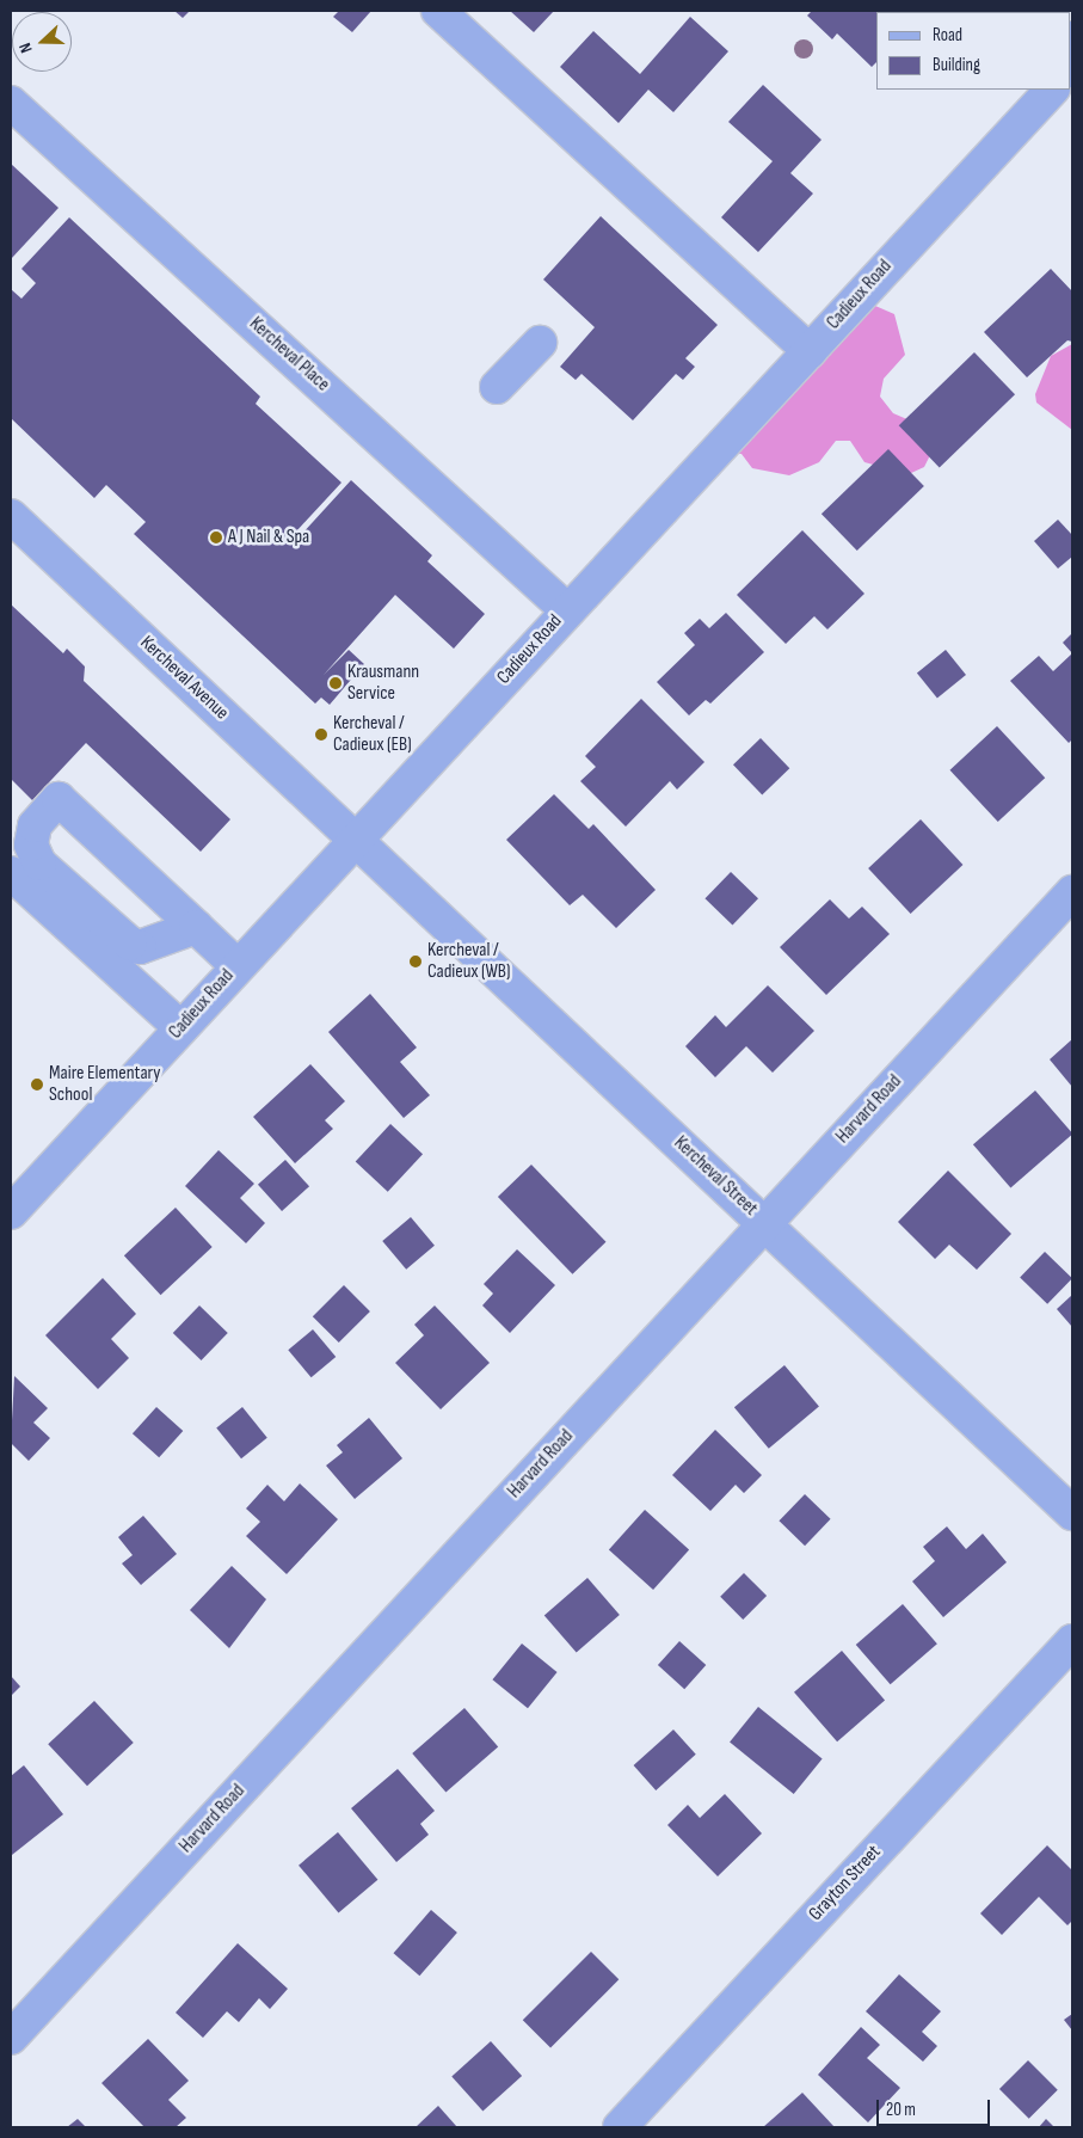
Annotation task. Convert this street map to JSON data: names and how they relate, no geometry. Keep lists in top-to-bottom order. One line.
{"streets":{"street":["Cadieux Road","Kercheval Place","Kercheval Avenue","Harvard Road","Kercheval Street","Grayton Street"]},"crossings":[["Cadieux Road","Kercheval Place"],["Cadieux Road","Kercheval Avenue"],["Cadieux Road","Kercheval Street"],["Kercheval Avenue","Kercheval Street"],["Harvard Road","Kercheval Street"]],"places":["A J Nail & Spa","Krausmann Service","Kercheval / Cadieux (EB)","Kercheval / Cadieux (WB)","Maire Elementary School"],"legend":["Road","Building"],"scale_bar":"20 m","north":"left"}
